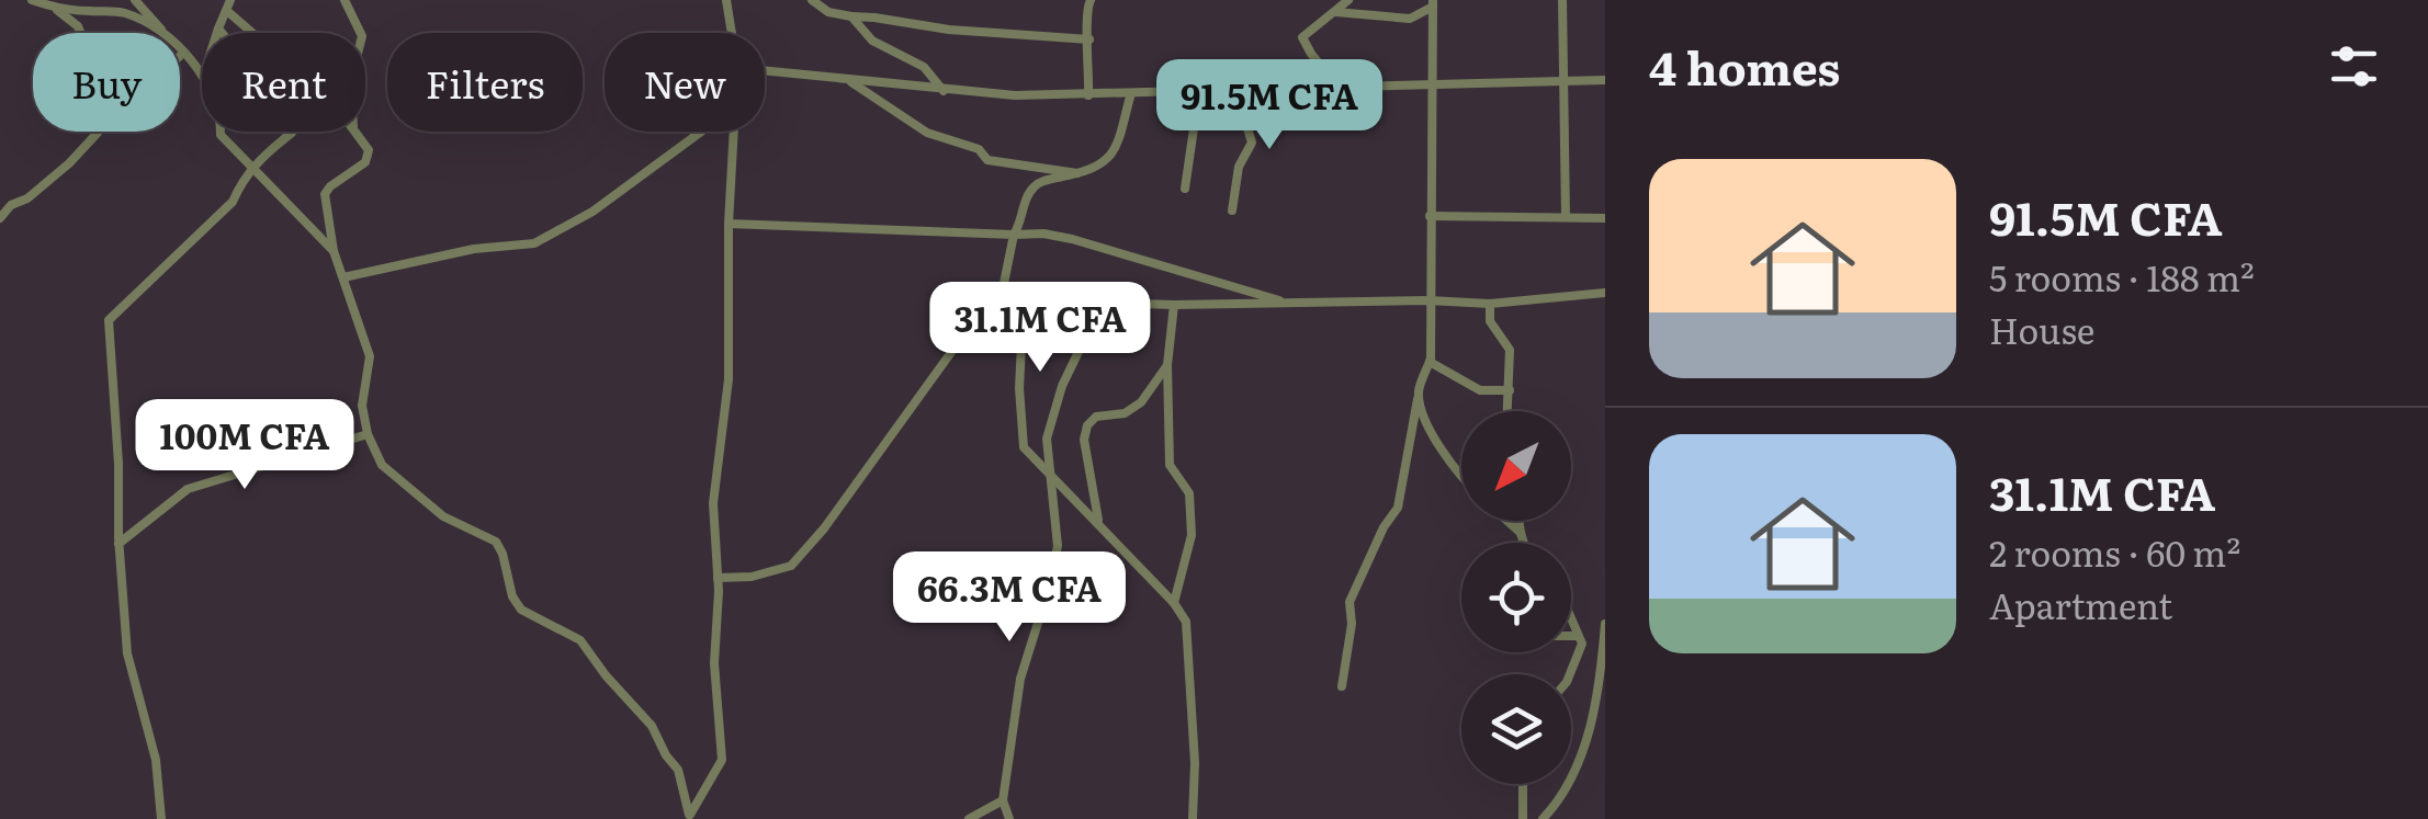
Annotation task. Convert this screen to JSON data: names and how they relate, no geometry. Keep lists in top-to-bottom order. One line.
{"north":"bottom left","page":{"heading":"4 homes","chip":["Buy","Rent","Filters","New"],"price":["91.5M CFA","31.1M CFA","100M CFA","66.3M CFA"],"list":[{"name":"91.5M CFA","note":"5 rooms · 188 m² · House"},{"name":"31.1M CFA","note":"2 rooms · 60 m² · Apartment"}]}}
